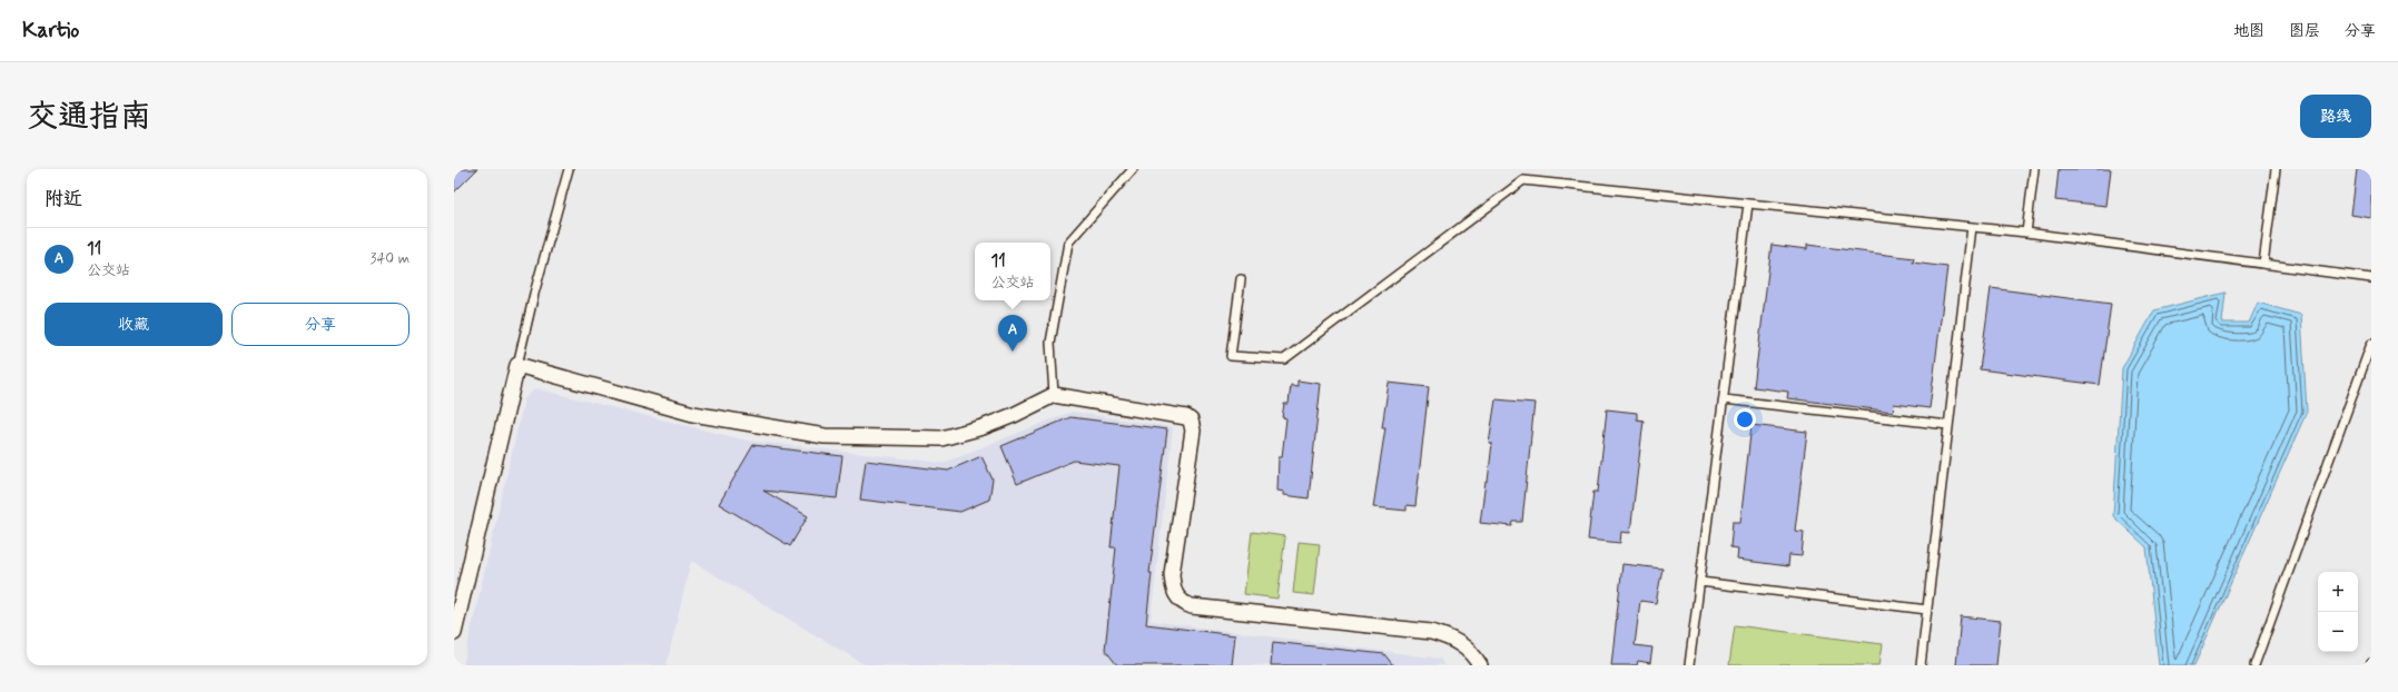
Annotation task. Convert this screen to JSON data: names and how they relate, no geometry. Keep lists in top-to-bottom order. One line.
{"page":{"header":"Kartio","nav":["地图","图层","分享"],"title":"交通指南","buttons":["路线",["收藏","分享"]],"heading":"附近","list":[{"mark":"A","name":"11","note":"公交站","value":"340 m"}],"popup":["11","公交站"],"pins":"A","map_buttons":["+","−"]}}
